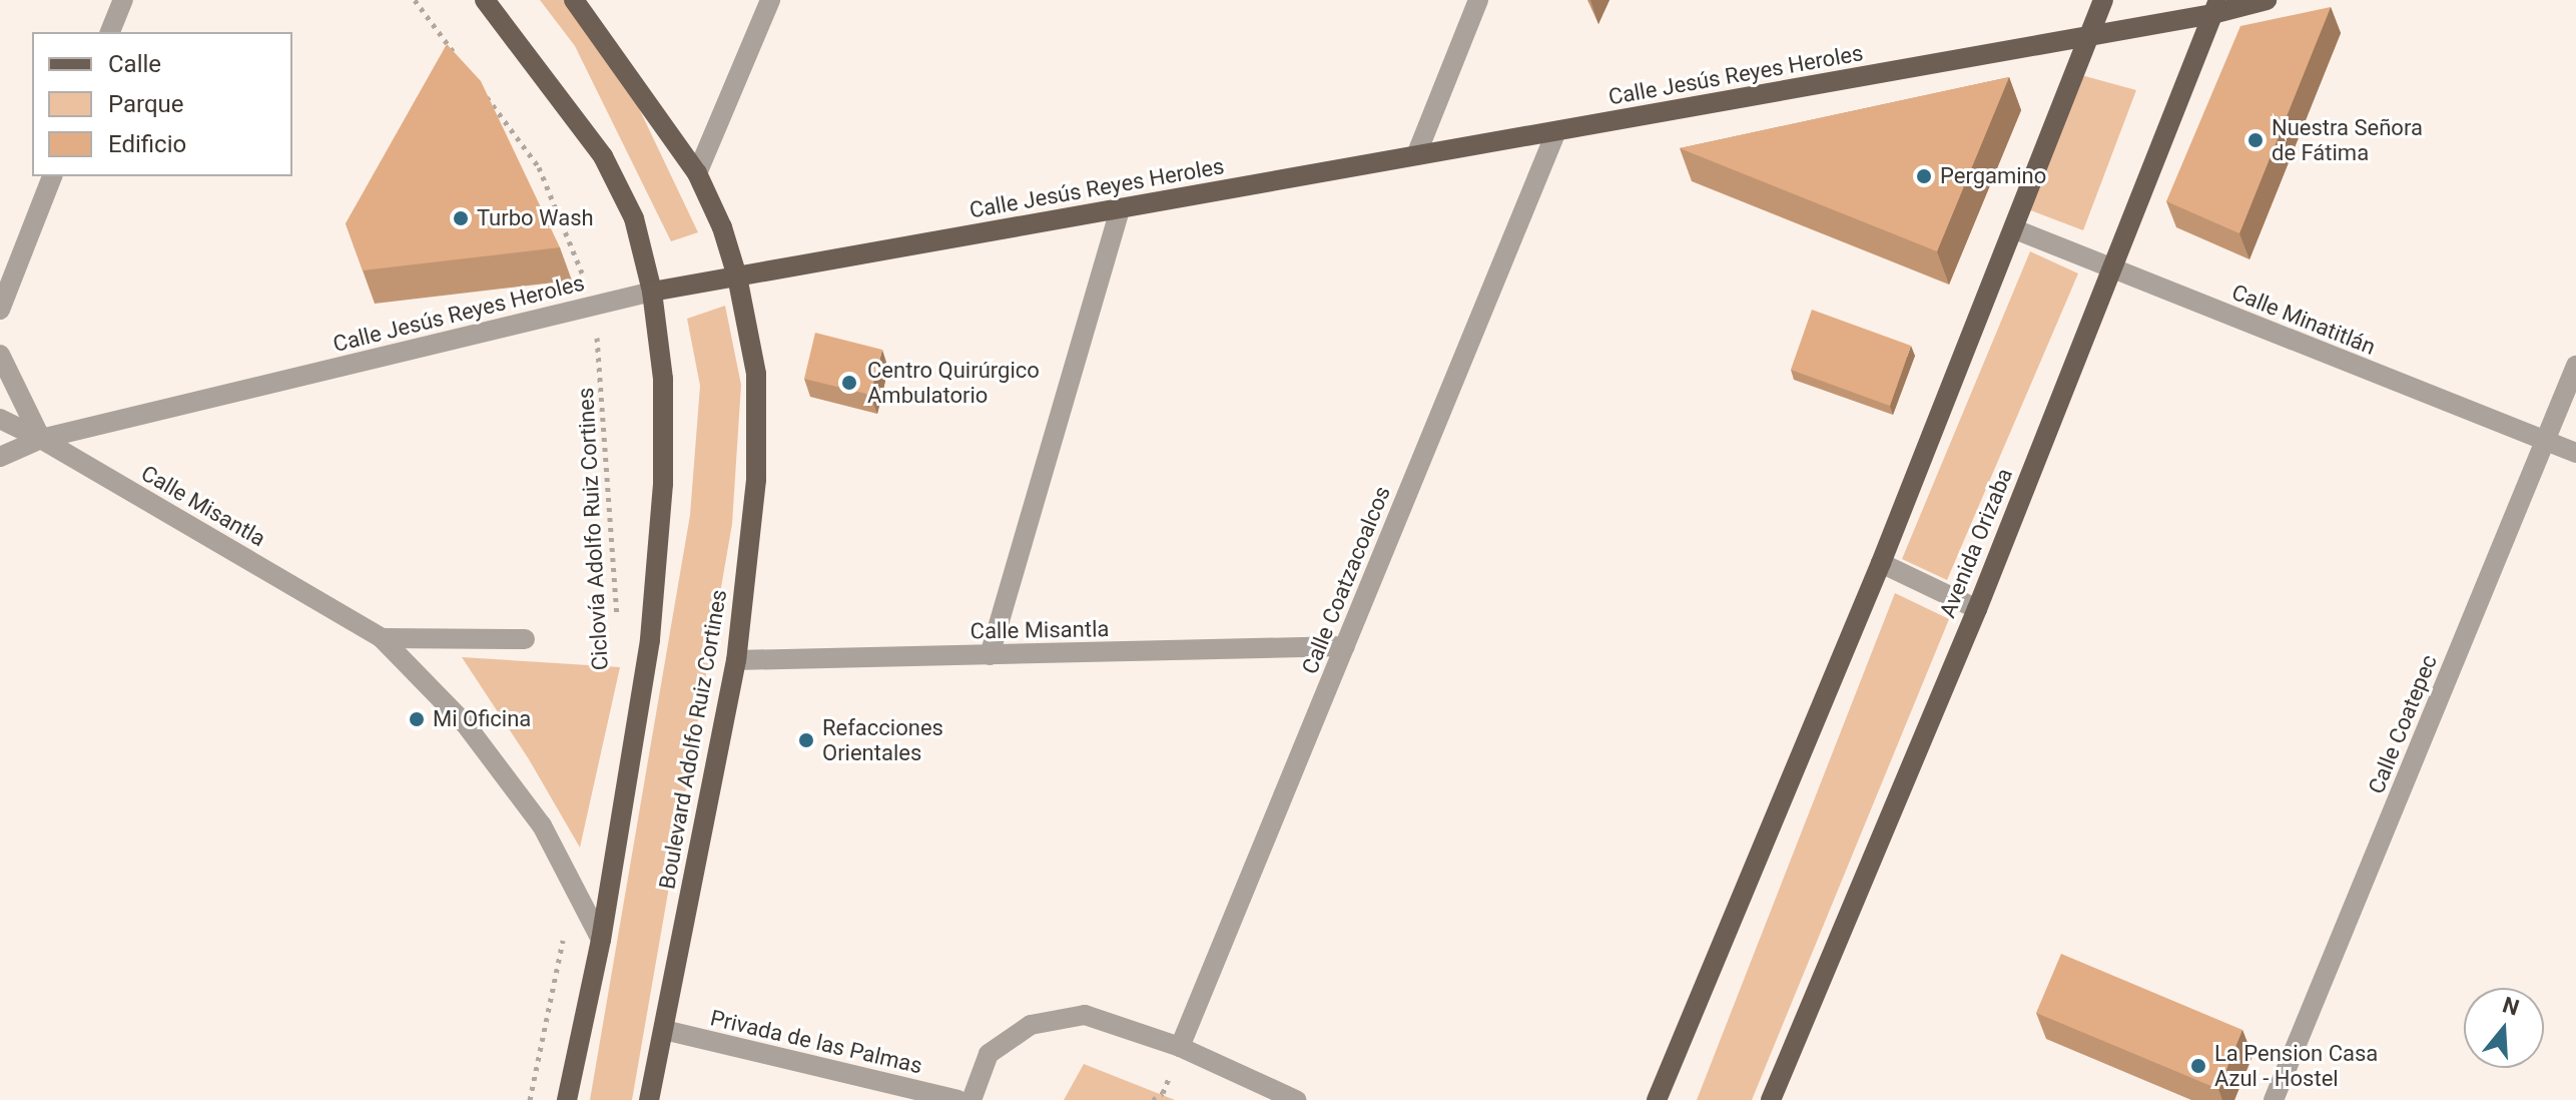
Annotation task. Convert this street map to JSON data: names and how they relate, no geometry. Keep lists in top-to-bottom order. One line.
{"streets":{"main road":["Calle Jesús Reyes Heroles","Avenida Orizaba","Boulevard Adolfo Ruiz Cortines"],"street":["Calle Minatitlán","Calle Misantla","Calle Coatzacoalcos","Calle Coatepec","Privada de las Palmas"],"path":["Ciclovía Adolfo Ruiz Cortines"]},"crossings":[["Calle Jesús Reyes Heroles","Calle Misantla"],["Calle Jesús Reyes Heroles","Ciclovía Adolfo Ruiz Cortines"],["Calle Jesús Reyes Heroles","Avenida Orizaba"],["Calle Jesús Reyes Heroles","Calle Coatzacoalcos"],["Calle Jesús Reyes Heroles","Boulevard Adolfo Ruiz Cortines"],["Calle Minatitlán","Avenida Orizaba"],["Calle Minatitlán","Calle Coatepec"],["Calle Misantla","Calle Coatzacoalcos"],["Calle Misantla","Boulevard Adolfo Ruiz Cortines"],["Boulevard Adolfo Ruiz Cortines","Privada de las Palmas"]],"places":["Nuestra Señora de Fátima","Pergamino","Turbo Wash","Centro Quirúrgico Ambulatorio","Mi Oficina","Refacciones Orientales","La Pension Casa Azul - Hostel"],"legend":["Calle","Parque","Edificio"],"north":"top"}
